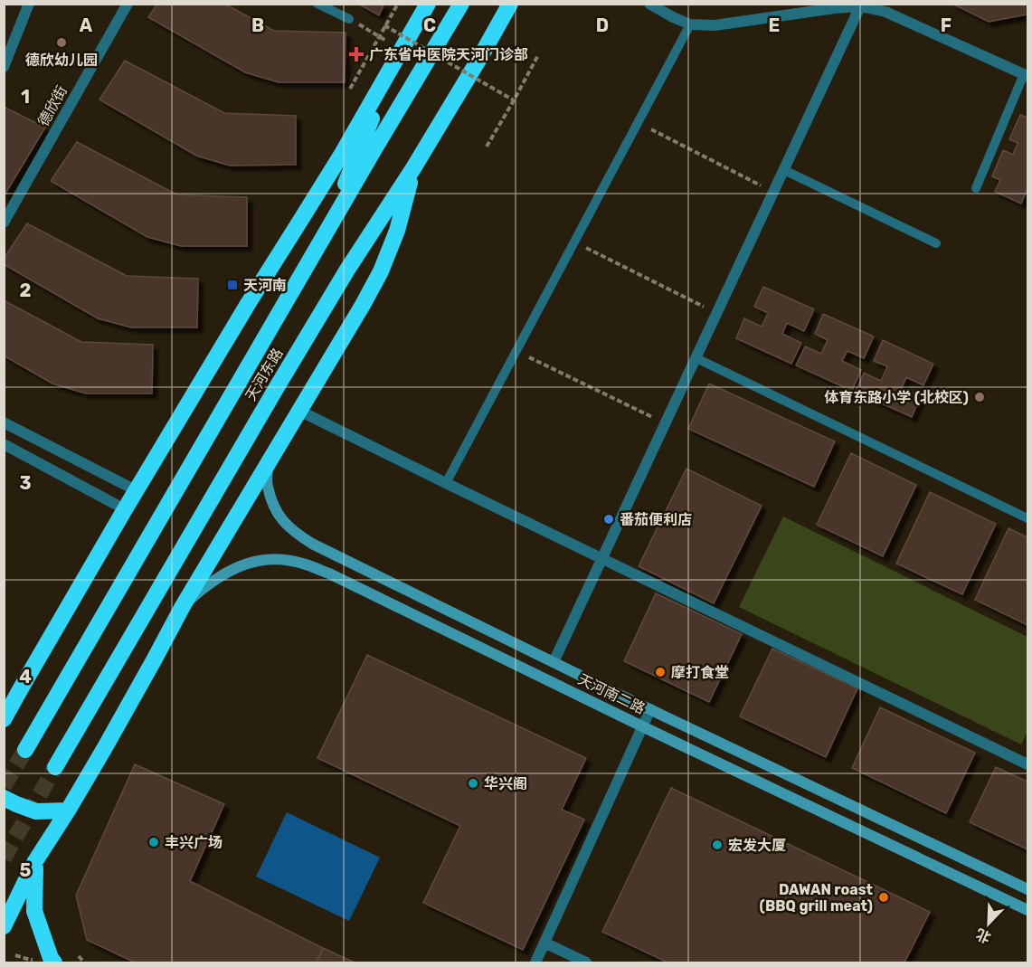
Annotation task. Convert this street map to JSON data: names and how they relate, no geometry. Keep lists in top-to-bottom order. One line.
{"streets":{"highway":["天河东路"],"street":["德欣街","天河南二路"]},"places":{"other":["德欣幼儿园","体育东路小学 (北校区)","番茄便利店","摩打食堂","华兴阁","丰兴广场","宏发大厦","DAWAN roast (BBQ grill meat)"],"health":["广东省中医院天河门诊部"],"transit":["天河南"]},"north":"bottom left","grid":{"columns":["A","B","C","D","E","F"],"rows":["1","2","3","4","5"]}}
